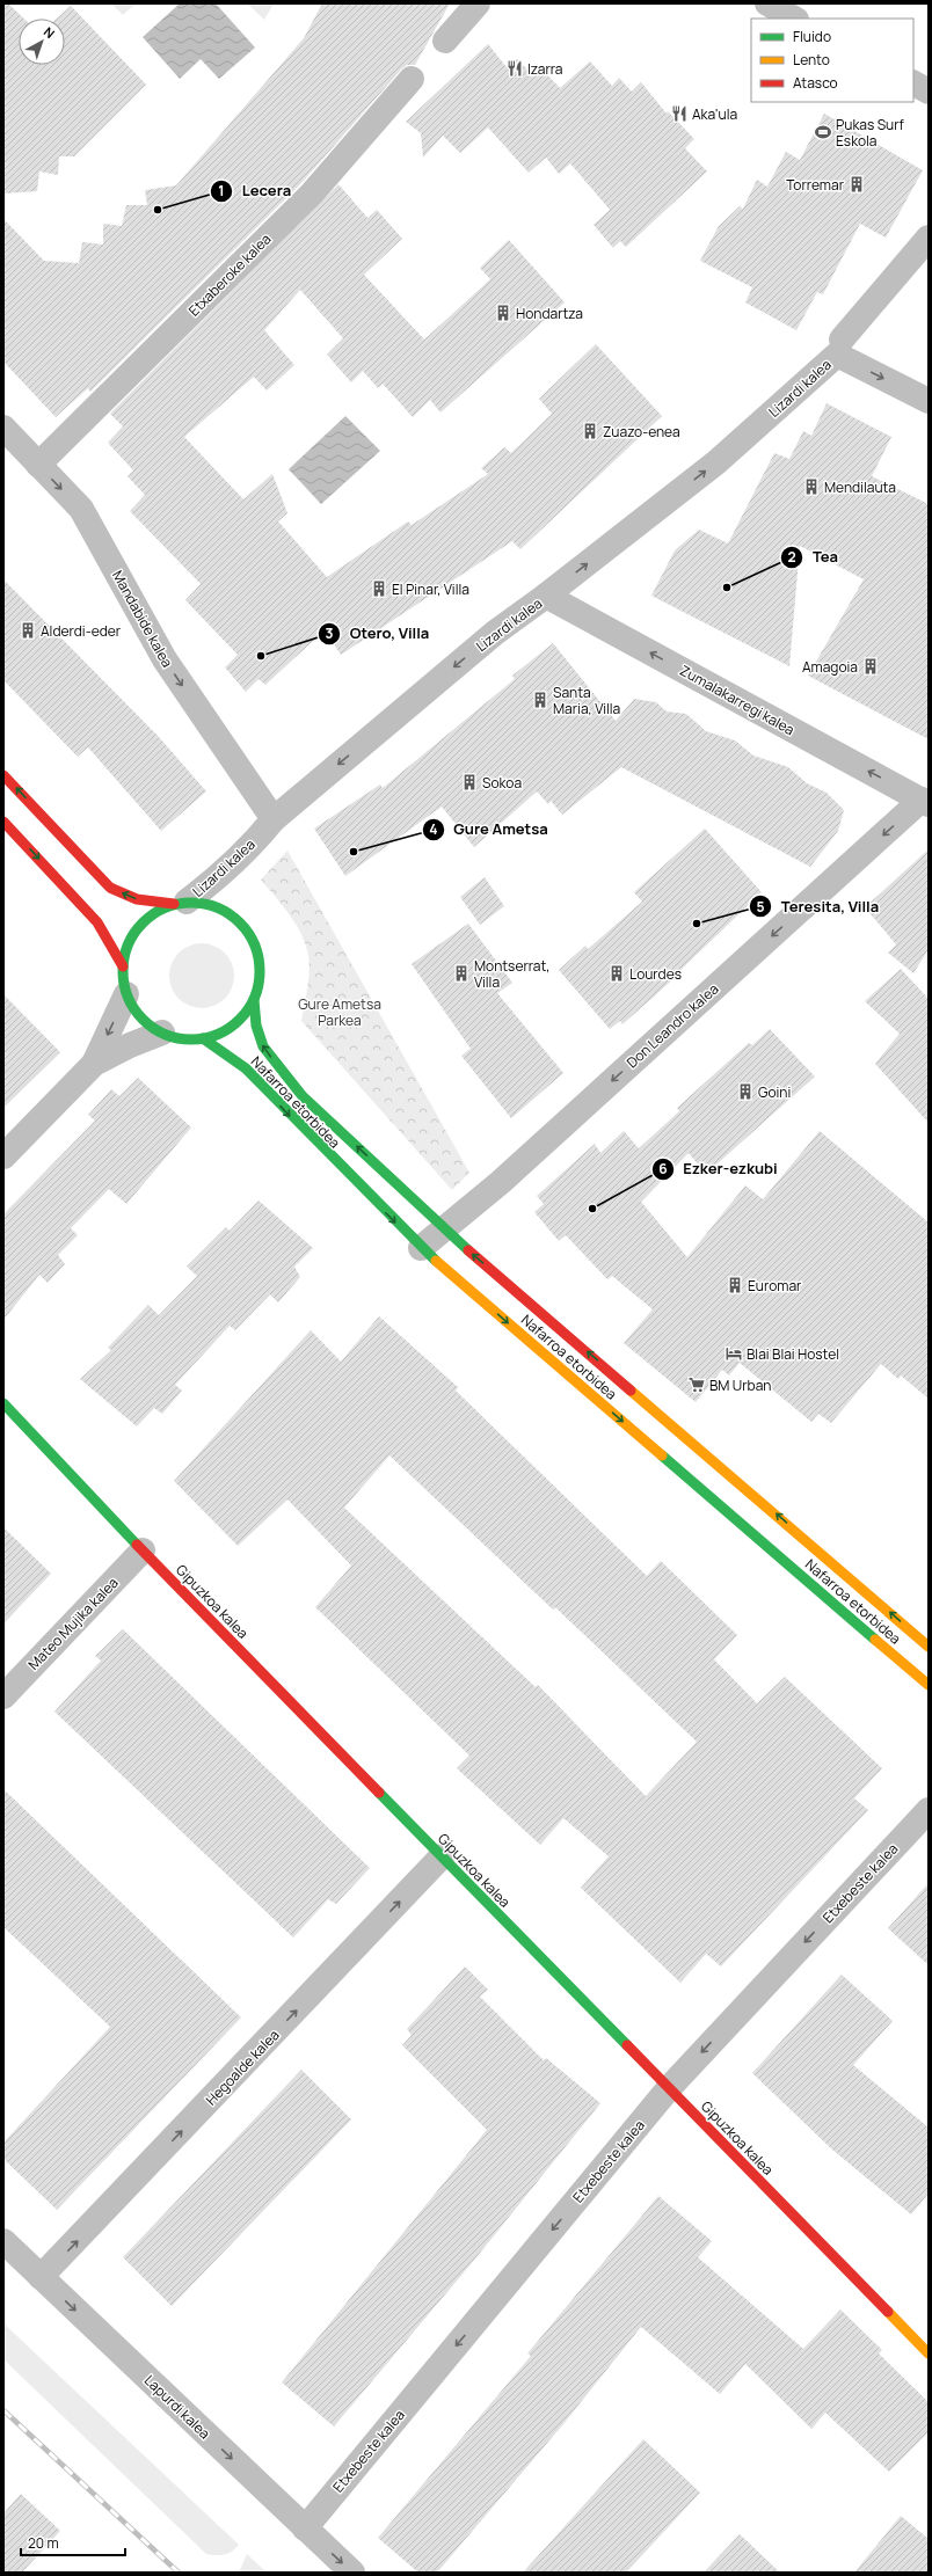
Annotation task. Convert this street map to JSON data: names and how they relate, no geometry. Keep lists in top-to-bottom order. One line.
{"streets":{"main road":["Nafarroa etorbidea","Gipuzkoa kalea"],"street":["Etxaberoke kalea","Lizardi kalea","Mandabide kalea","Zumalakarregi kalea","Don Leandro kalea","Mateo Mujika kalea","Etxebeste kalea","Hegoalde kalea","Lapurdi kalea"]},"crossings":[["Etxaberoke kalea","Mandabide kalea"],["Lizardi kalea","Mandabide kalea"],["Lizardi kalea","Zumalakarregi kalea"],["Lizardi kalea","Nafarroa etorbidea"],["Zumalakarregi kalea","Don Leandro kalea"],["Don Leandro kalea","Nafarroa etorbidea"],["Gipuzkoa kalea","Mateo Mujika kalea"],["Gipuzkoa kalea","Etxebeste kalea"],["Gipuzkoa kalea","Hegoalde kalea"],["Etxebeste kalea","Lapurdi kalea"],["Hegoalde kalea","Lapurdi kalea"]],"one_way":["Mandabide kalea","Zumalakarregi kalea","Don Leandro kalea","Etxebeste kalea","Hegoalde kalea","Lapurdi kalea"],"parks":["Gure Ametsa Parkea"],"places":{"restaurant":["Izarra","Aka'ula"],"sports":["Pukas Surf Eskola"],"building":["Torremar","Hondartza","Zuazo-enea","Mendilauta","El Pinar, Villa","Alderdi-eder","Amagoia","Santa Maria, Villa","Sokoa","Montserrat, Villa","Lourdes","Goini","Euromar"],"other":["Lecera","Tea","Otero, Villa","Gure Ametsa","Teresita, Villa","Ezker-ezkubi"],"hotel":["Blai Blai Hostel"],"supermarket":["BM Urban"]},"legend":["Fluido","Lento","Atasco"],"scale_bar":"20 m","north":"top right"}
